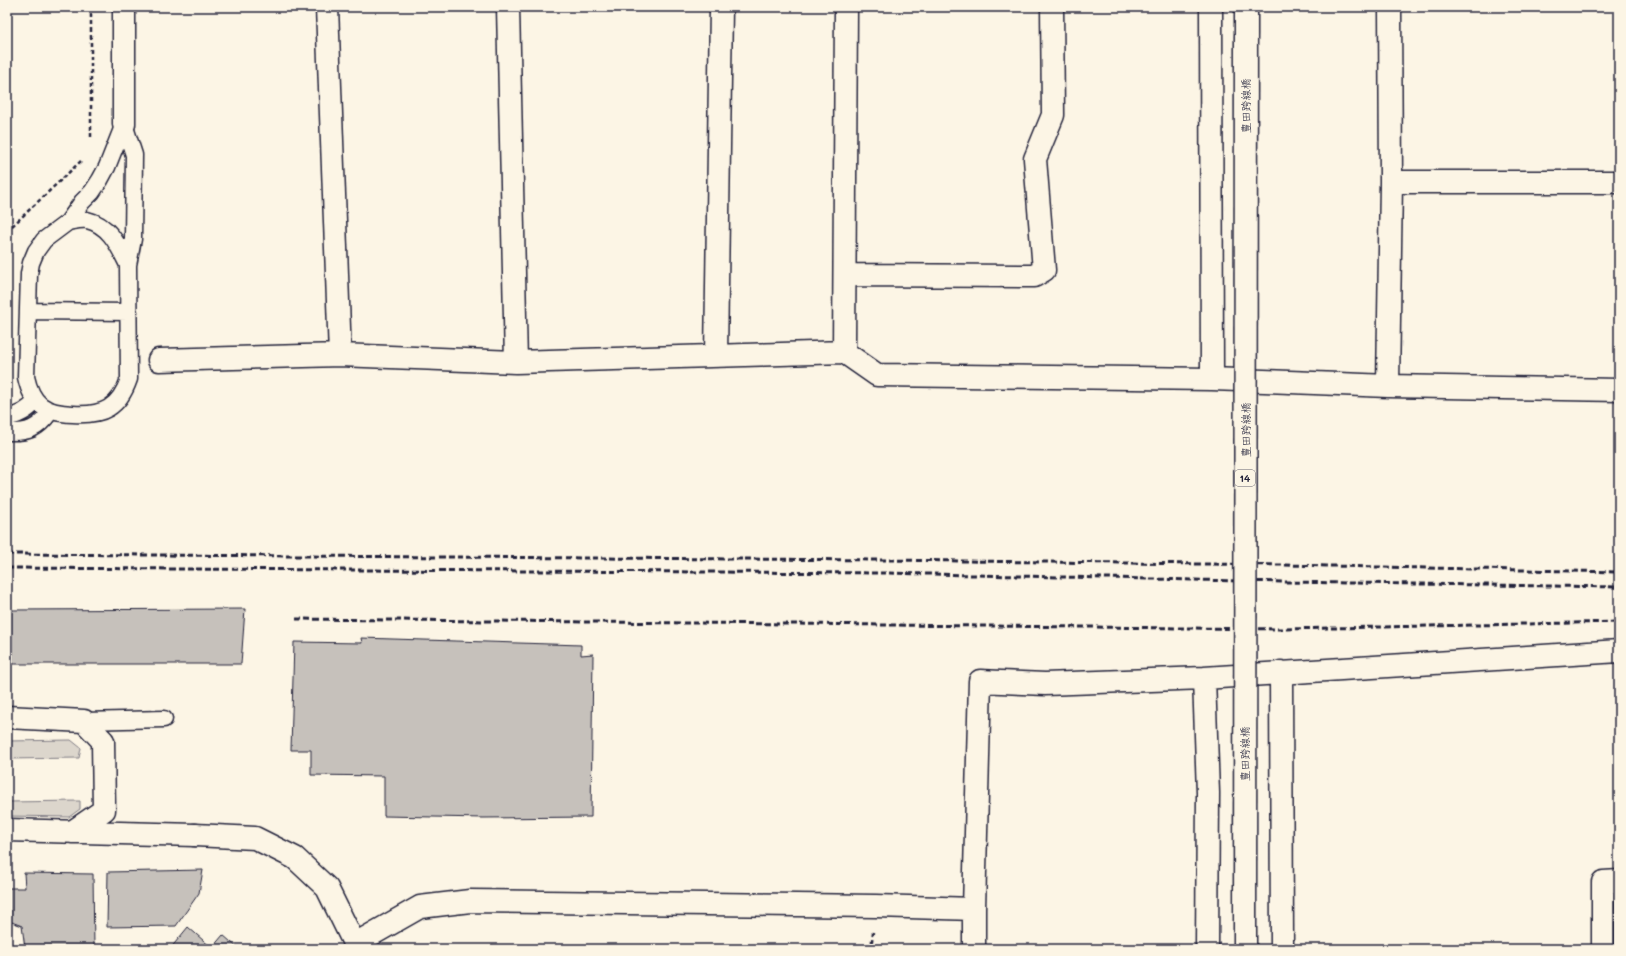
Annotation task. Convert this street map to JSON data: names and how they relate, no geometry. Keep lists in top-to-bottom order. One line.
{"streets":{"street":["豊田跨線橋","14"]}}
